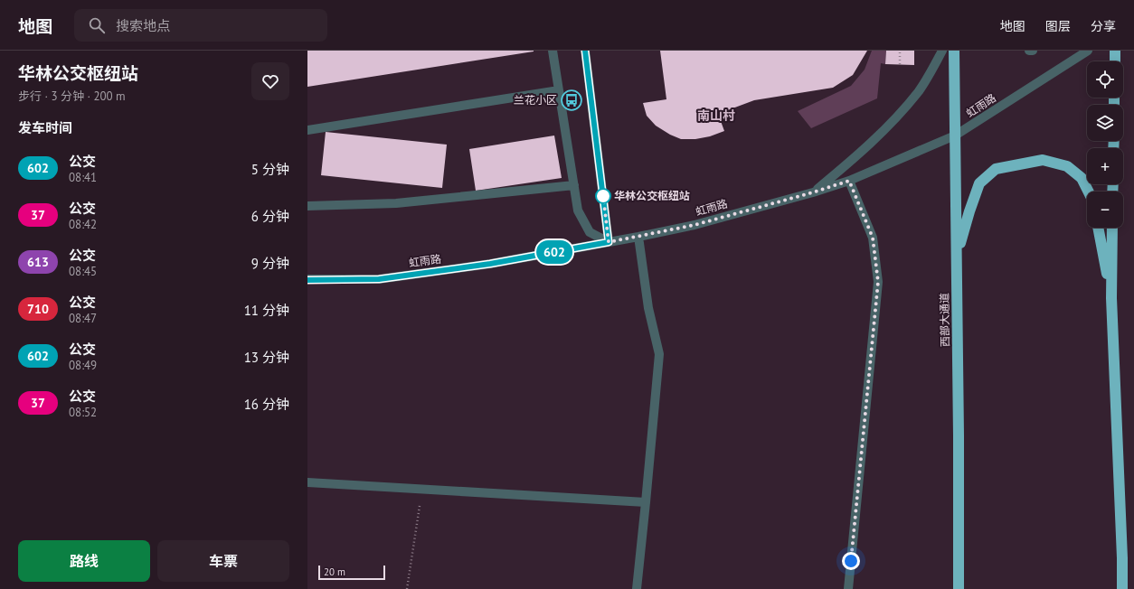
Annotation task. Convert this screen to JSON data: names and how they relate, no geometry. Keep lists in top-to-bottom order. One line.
{"streets":{"highway":["西部大通道"],"street":["虹雨路"]},"crossings":[["虹雨路","西部大通道"]],"districts":["南山村"],"places":{"bus stop":["兰花小区"],"other":["华林公交枢纽站"]},"lines":["bus line 602"],"scale_bar":"20 m","page":{"header":"地图","search":"搜索地点","nav":["地图","图层","分享"],"heading":[["华林公交枢纽站","步行 · 3 分钟 · 200 m"],"发车时间"],"on_map":"602","map_buttons":["+","−"],"list":[{"mark":"602","name":"公交","note":"08:41","value":"5 分钟"},{"mark":"37","name":"公交","note":"08:42","value":"6 分钟"},{"mark":"613","name":"公交","note":"08:45","value":"9 分钟"},{"mark":"710","name":"公交","note":"08:47","value":"11 分钟"},{"mark":"602","name":"公交","note":"08:49","value":"13 分钟"},{"mark":"37","name":"公交","note":"08:52","value":"16 分钟"}],"buttons":["路线","车票"],"scale":"20 m"}}
